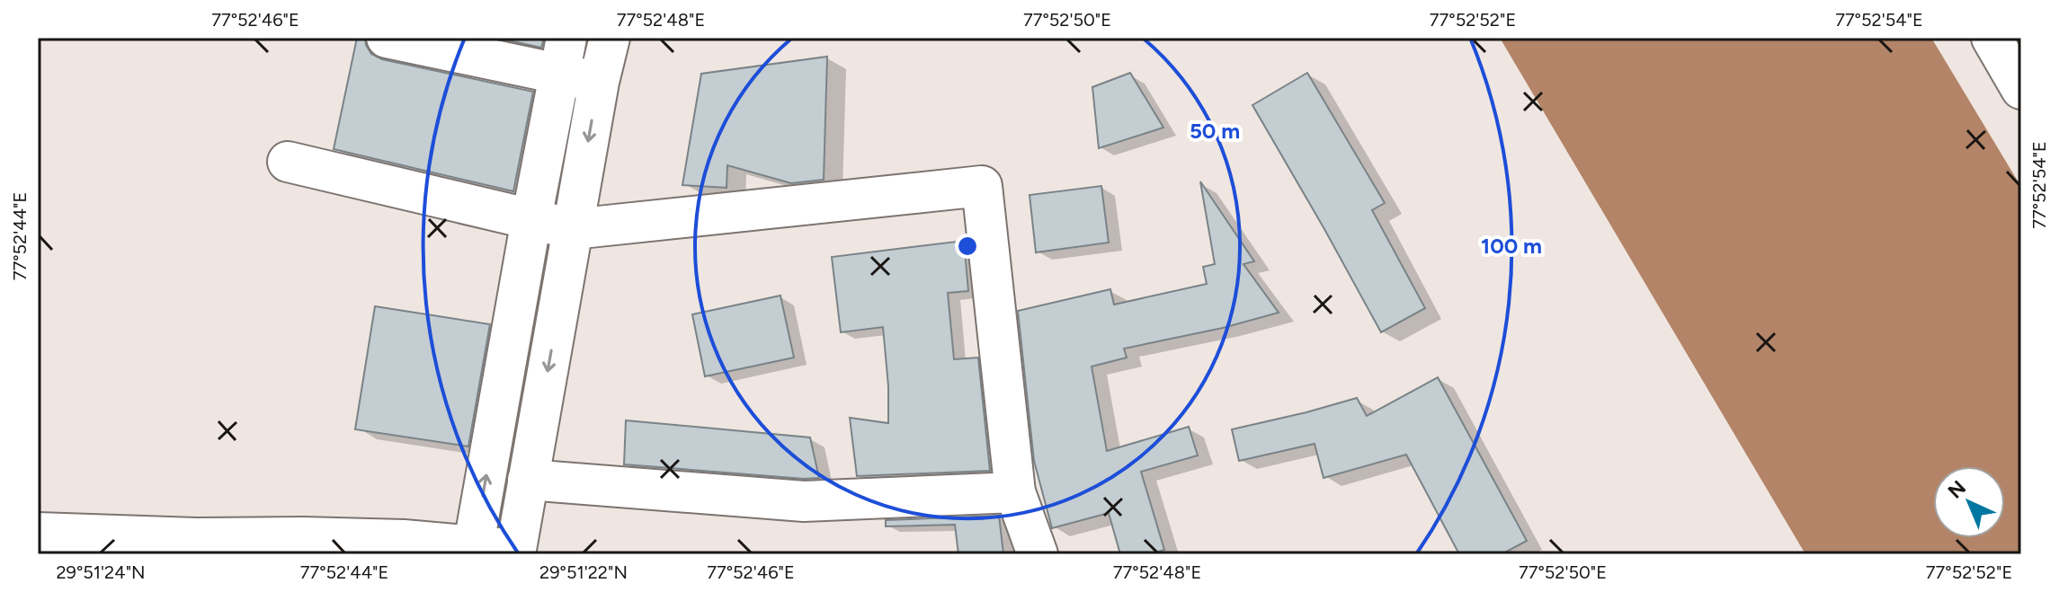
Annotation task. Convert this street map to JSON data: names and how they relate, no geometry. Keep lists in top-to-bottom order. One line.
{"north":"top left","coordinates":["77°52'46\"E","77°52'48\"E","77°52'50\"E","77°52'52\"E","77°52'54\"E","77°52'44\"E","29°51'24\"N","29°51'22\"N"],"rings":["50 m","100 m"]}
